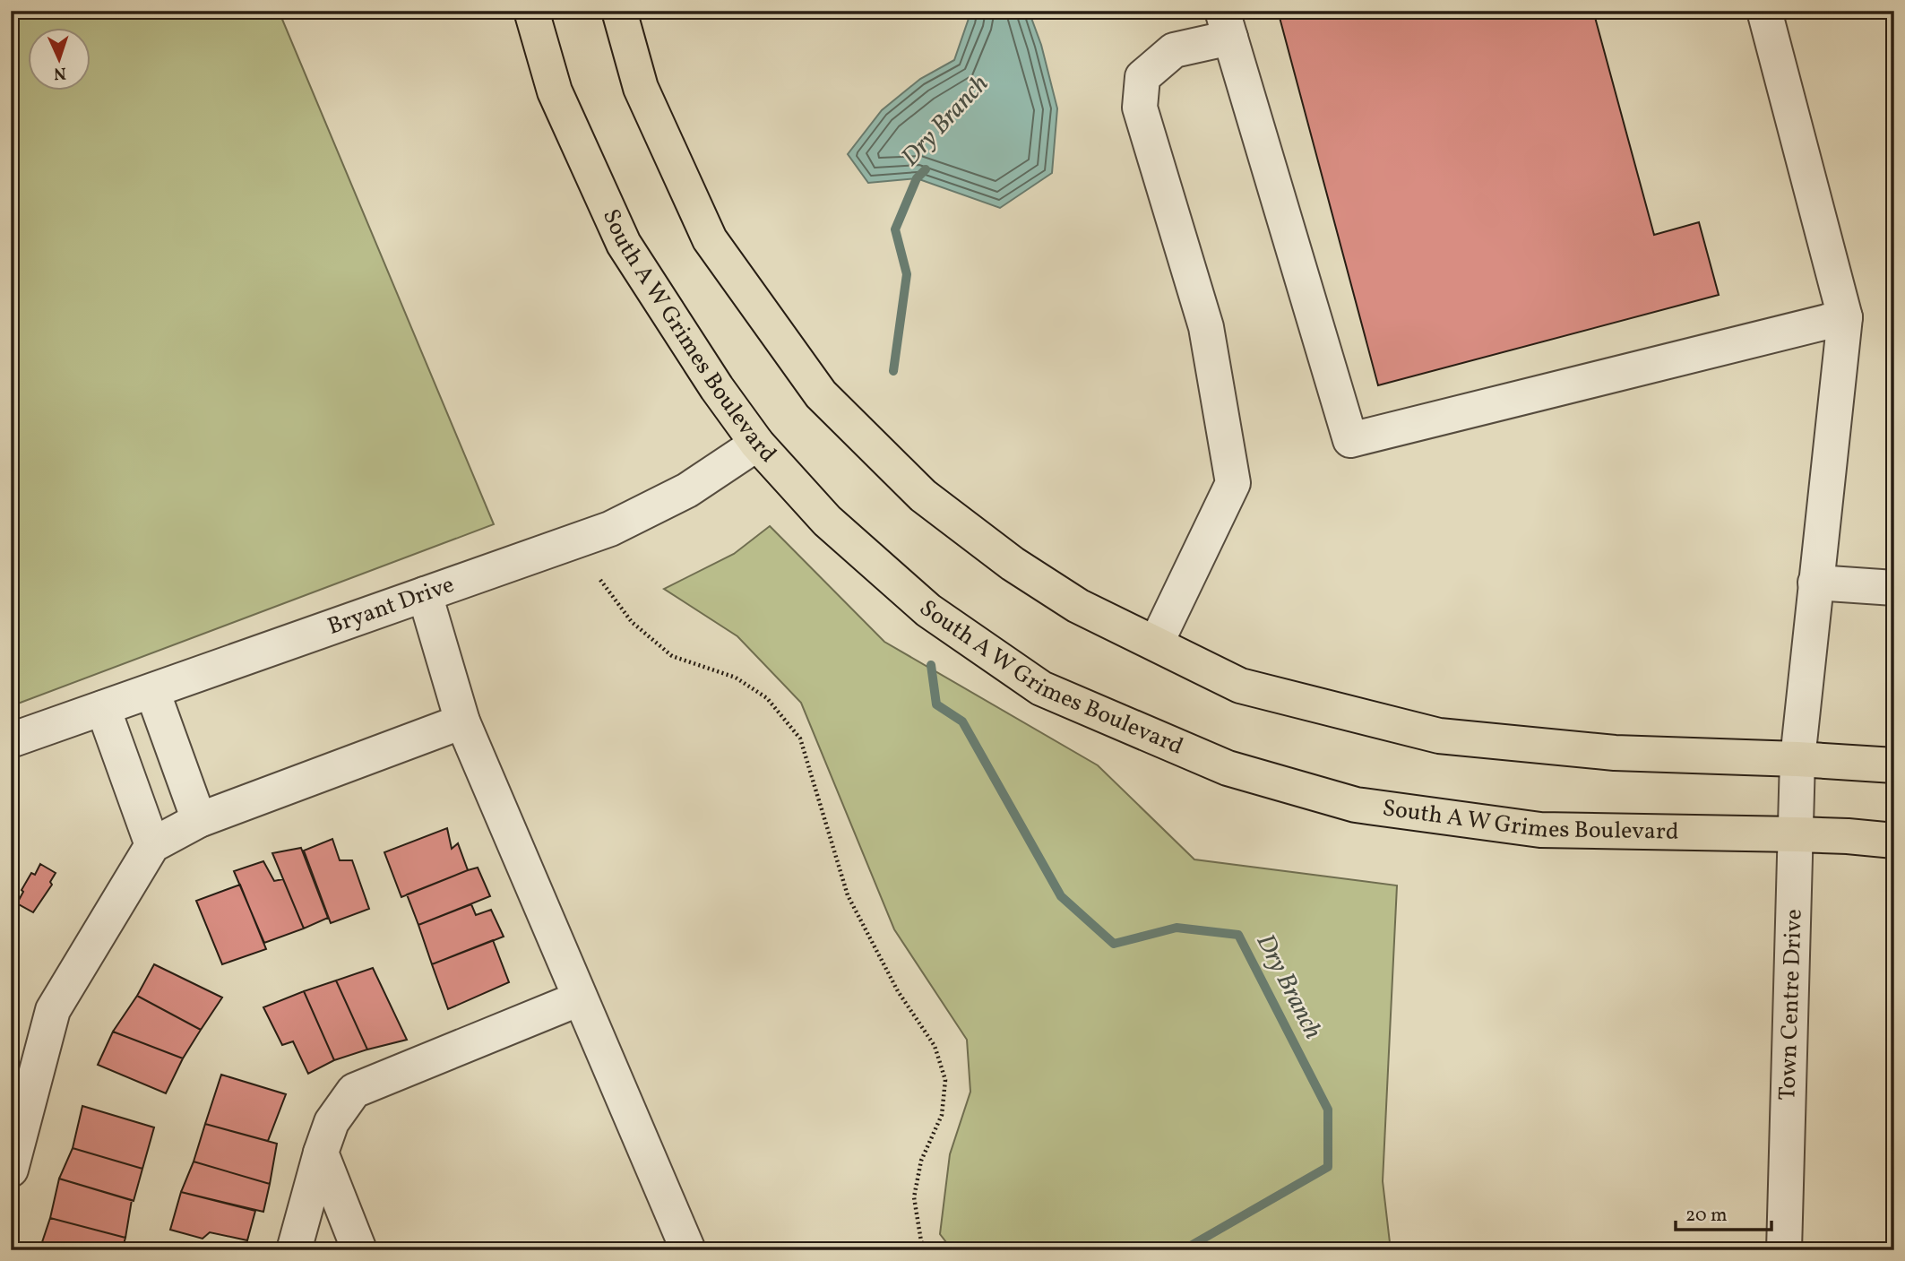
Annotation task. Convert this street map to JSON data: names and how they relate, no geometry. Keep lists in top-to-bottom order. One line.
{"streets":{"main road":["South A W Grimes Boulevard"],"street":["Bryant Drive","Town Centre Drive"]},"crossings":[["South A W Grimes Boulevard","Bryant Drive"],["South A W Grimes Boulevard","Town Centre Drive"]],"water":["Dry Branch"],"scale_bar":"20 m","north":"bottom"}
